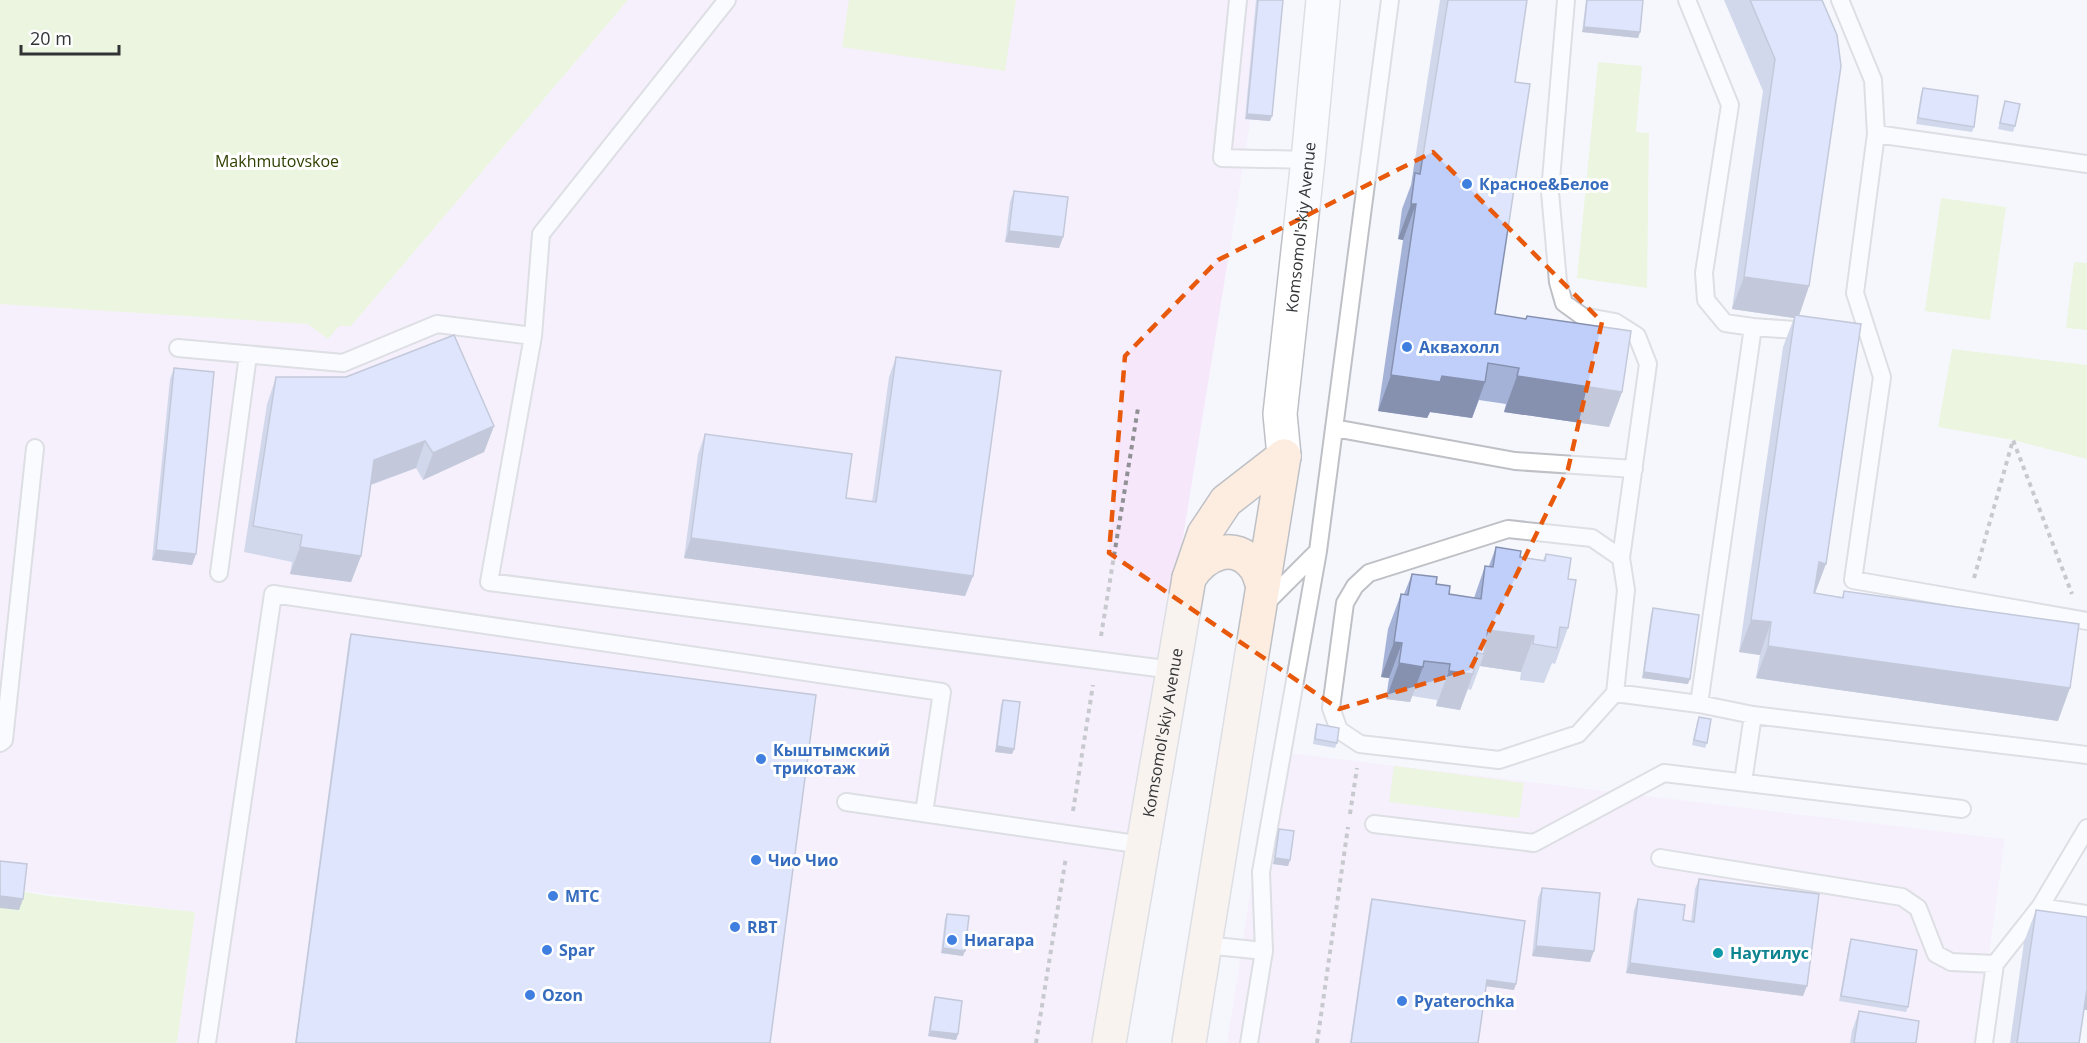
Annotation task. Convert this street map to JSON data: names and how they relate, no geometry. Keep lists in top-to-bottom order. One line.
{"streets":{"street":["Komsomol'skiy Avenue"]},"parks":["Makhmutovskoe"],"places":["Красное&Белое","Аквахолл","Кыштымский трикотаж","Чио Чио","МТС","RBT","Ниагара","Spar","Наутилус","Ozon","Pyaterochka"],"scale_bar":"20 m"}
